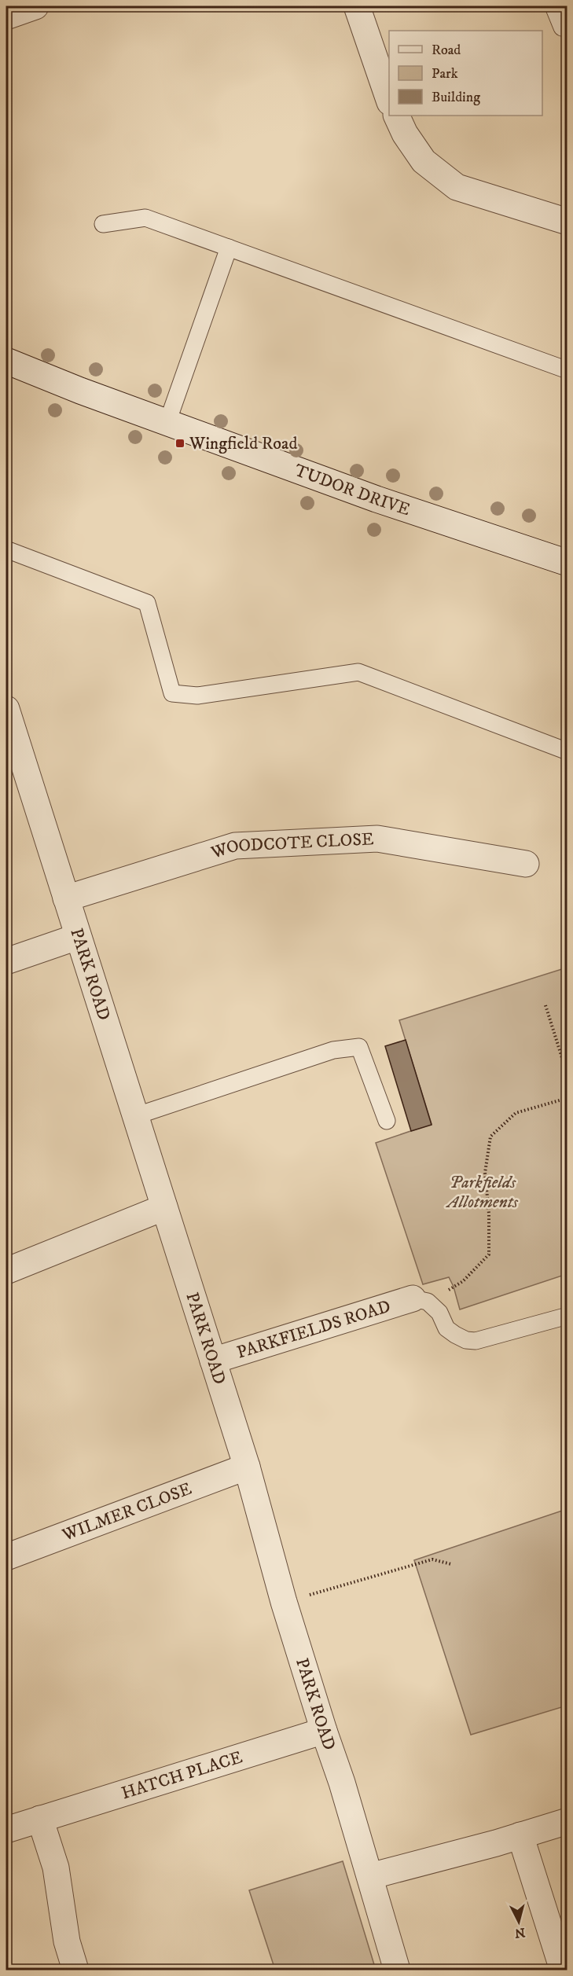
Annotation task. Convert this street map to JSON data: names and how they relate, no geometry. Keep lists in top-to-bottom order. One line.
{"streets":{"street":["TUDOR DRIVE","WOODCOTE CLOSE","PARK ROAD","PARKFIELDS ROAD","WILMER CLOSE","HATCH PLACE"]},"crossings":[["WOODCOTE CLOSE","PARK ROAD"],["PARK ROAD","PARKFIELDS ROAD"],["PARK ROAD","WILMER CLOSE"],["PARK ROAD","HATCH PLACE"]],"parks":["Parkfields Allotments"],"places":{"transit":["Wingfield Road"]},"legend":["Road","Park","Building"],"north":"bottom"}
